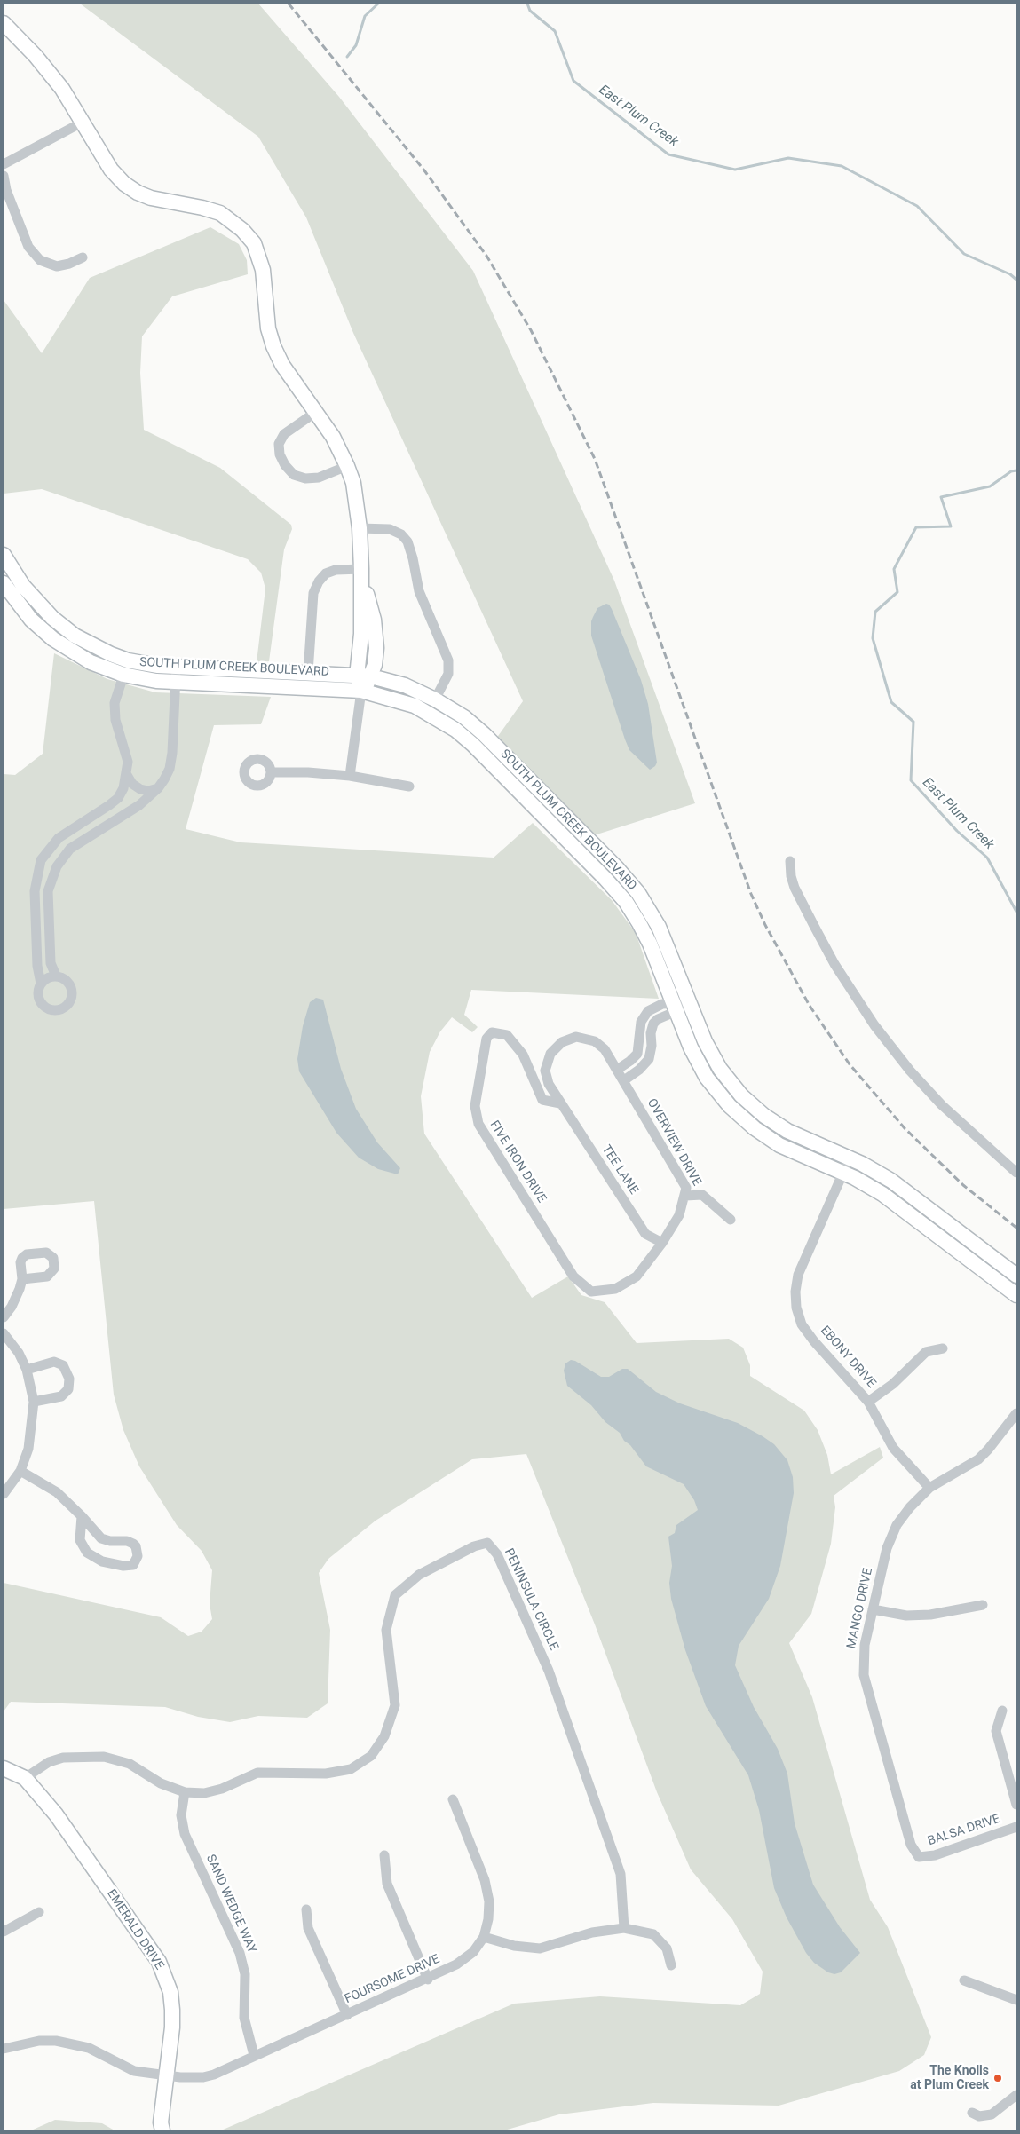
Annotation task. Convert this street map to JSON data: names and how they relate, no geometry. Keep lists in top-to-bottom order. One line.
{"streets":{"street":["SOUTH PLUM CREEK BOULEVARD","OVERVIEW DRIVE","FIVE IRON DRIVE","TEE LANE","EBONY DRIVE","PENINSULA CIRCLE","MANGO DRIVE","BALSA DRIVE","SAND WEDGE WAY","EMERALD DRIVE","FOURSOME DRIVE"]},"crossings":[["SOUTH PLUM CREEK BOULEVARD","EBONY DRIVE"],["OVERVIEW DRIVE","FIVE IRON DRIVE"],["OVERVIEW DRIVE","TEE LANE"],["FIVE IRON DRIVE","TEE LANE"],["EBONY DRIVE","MANGO DRIVE"],["PENINSULA CIRCLE","SAND WEDGE WAY"],["PENINSULA CIRCLE","EMERALD DRIVE"],["MANGO DRIVE","BALSA DRIVE"],["SAND WEDGE WAY","FOURSOME DRIVE"],["EMERALD DRIVE","FOURSOME DRIVE"]],"water":["East Plum Creek"],"places":["The Knolls at Plum Creek"]}
